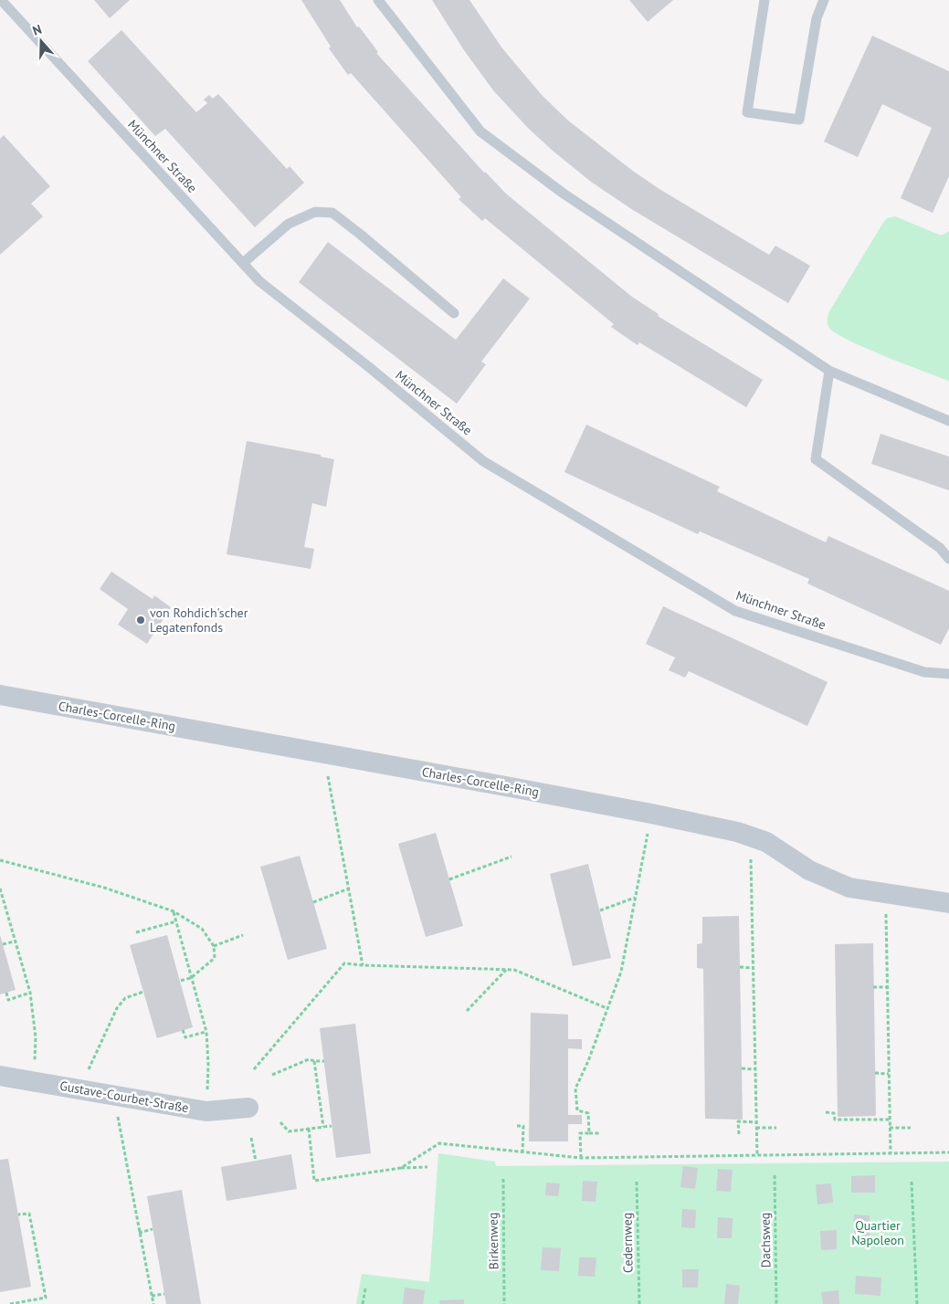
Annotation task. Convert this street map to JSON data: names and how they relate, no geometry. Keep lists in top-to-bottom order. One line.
{"streets":{"street":["Charles-Corcelle-Ring","Gustave-Courbet-Straße"],"lane":["Münchner Straße"],"path":["Dachsweg","Birkenweg","Cedernweg"]},"parks":["Quartier Napoleon"],"places":["von Rohdich'scher Legatenfonds"],"north":"top"}
